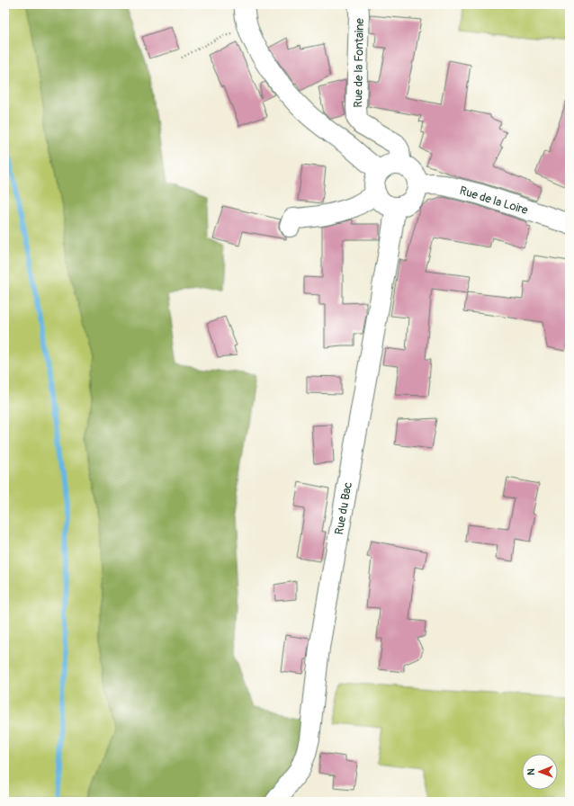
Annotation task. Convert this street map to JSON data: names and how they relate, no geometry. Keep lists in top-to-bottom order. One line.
{"streets":{"street":["Rue de la Fontaine","Rue de la Loire","Rue du Bac"]},"crossings":[["Rue de la Fontaine","Rue de la Loire"],["Rue de la Fontaine","Rue du Bac"],["Rue de la Loire","Rue du Bac"]],"north":"left"}
